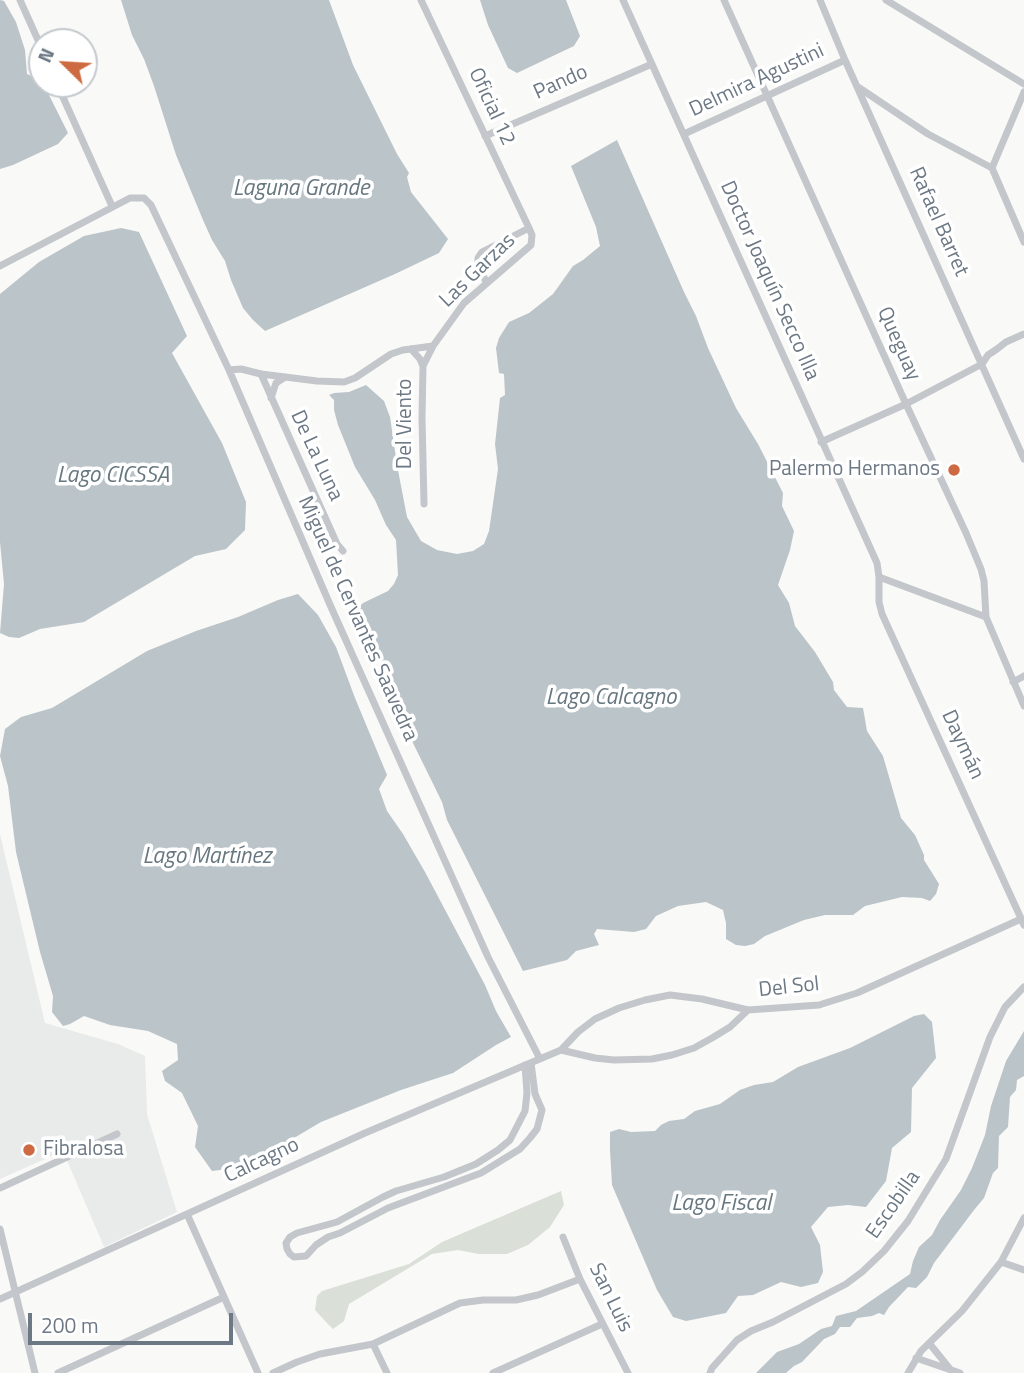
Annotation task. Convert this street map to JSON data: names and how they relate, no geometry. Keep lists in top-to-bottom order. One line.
{"streets":{"street":["Delmira Agustini","Pando","Oficial 12","Rafael Barret","Las Garzas","Doctor Joaquín Secco Illa","Queguay","Del Viento","De La Luna","Miguel de Cervantes Saavedra","Daymán","Del Sol","Calcagno","Escobilla","San Luis"]},"crossings":[["Delmira Agustini","Rafael Barret"],["Delmira Agustini","Doctor Joaquín Secco Illa"],["Delmira Agustini","Queguay"],["Pando","Oficial 12"],["Pando","Doctor Joaquín Secco Illa"],["Oficial 12","Las Garzas"],["Las Garzas","Del Viento"],["Doctor Joaquín Secco Illa","Daymán"],["Miguel de Cervantes Saavedra","Calcagno"],["Daymán","Del Sol"],["Del Sol","Calcagno"]],"water":["Laguna Grande","Lago CICSSA","Lago Calcagno","Lago Martínez","Lago Fiscal"],"places":["Palermo Hermanos","Fibralosa"],"scale_bar":"200 m","north":"top left"}
